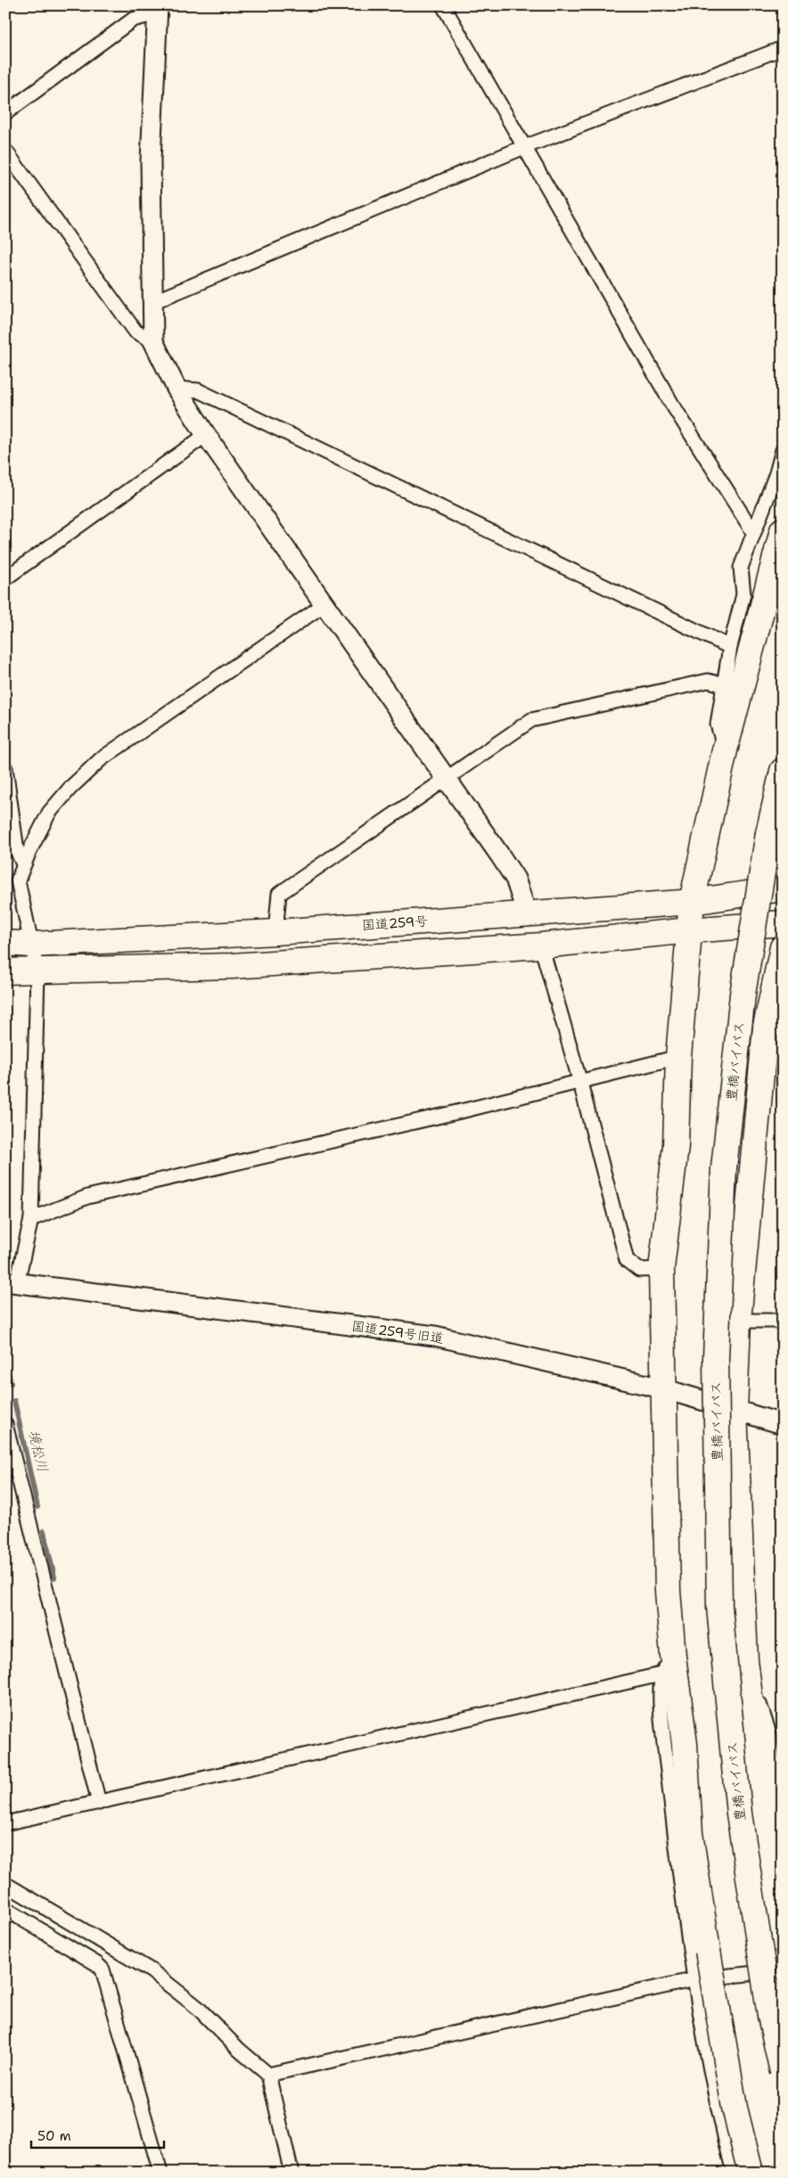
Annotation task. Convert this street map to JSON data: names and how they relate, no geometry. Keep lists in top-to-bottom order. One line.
{"streets":{"highway":["国道259号","豊橋バイパス"],"street":["国道259号旧道"]},"water":["境松川"],"scale_bar":"50 m"}
